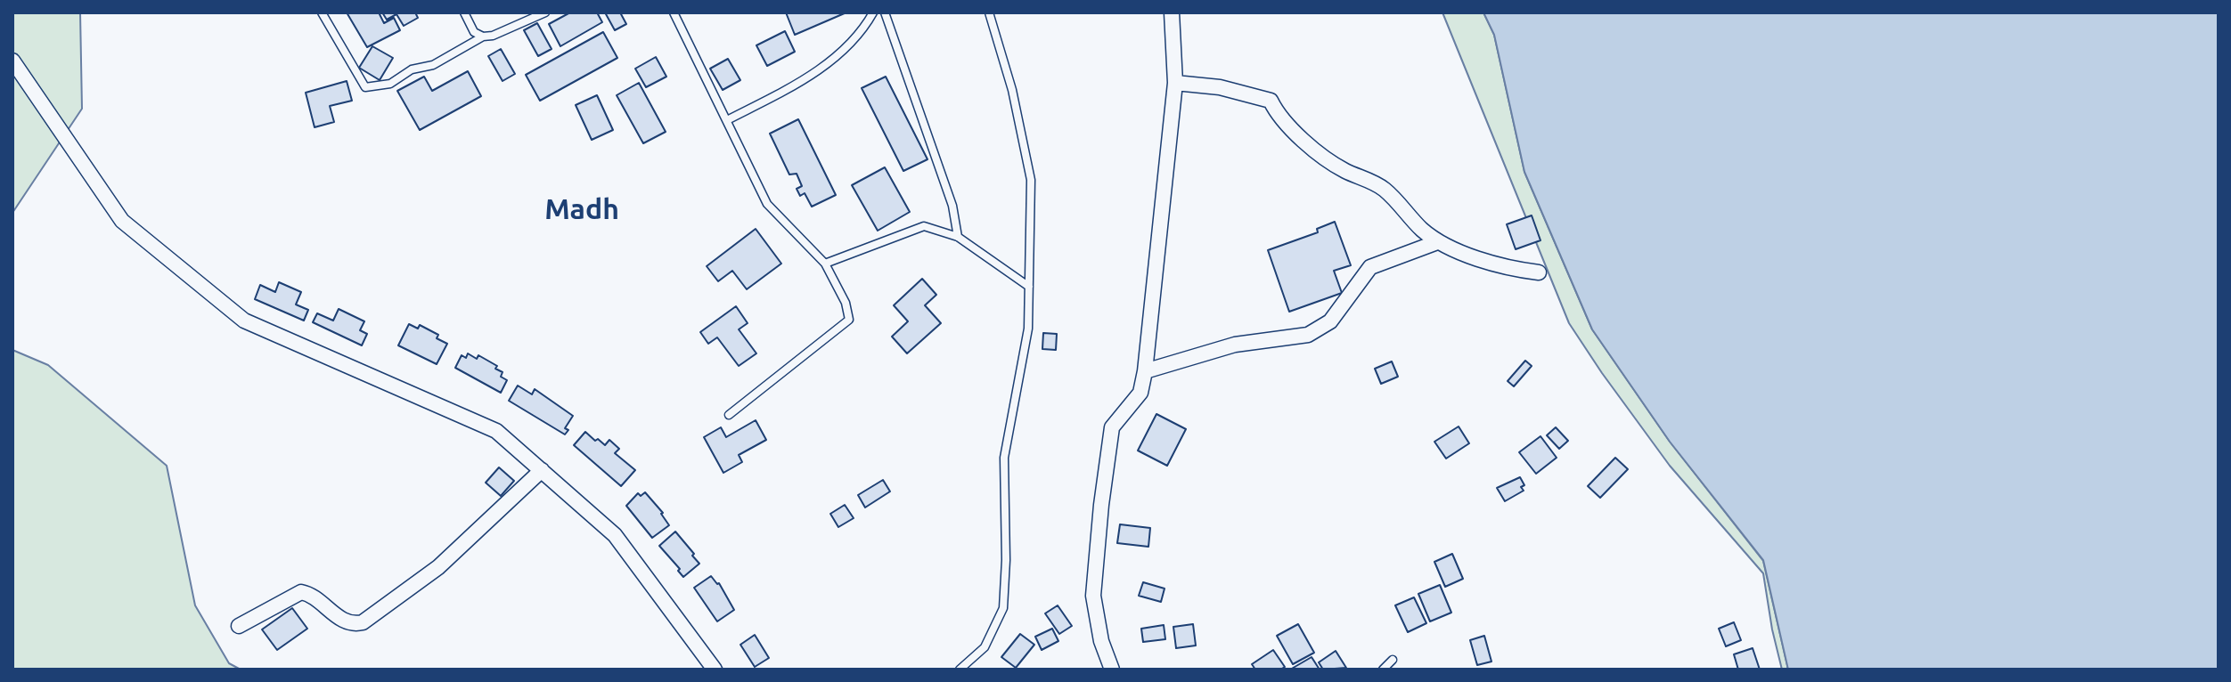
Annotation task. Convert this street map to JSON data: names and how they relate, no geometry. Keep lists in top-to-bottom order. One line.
{"districts":["Madh"]}
